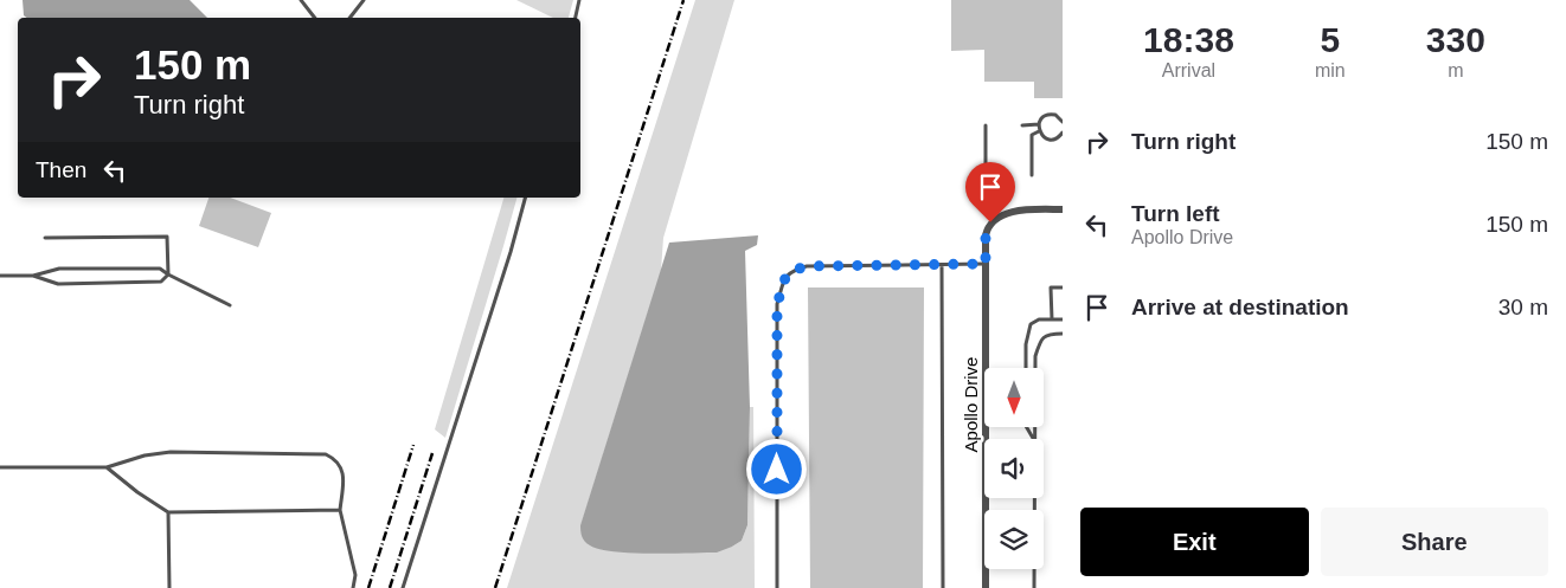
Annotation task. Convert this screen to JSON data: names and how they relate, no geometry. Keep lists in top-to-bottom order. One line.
{"streets":{"street":["Apollo Drive"]},"north":"bottom","page":{"eta":["18:38","Arrival","5","min","330","m"],"turn":["150 m","Turn right"],"list":[{"name":"Turn right","value":"150 m"},{"name":"Turn left","note":"Apollo Drive","value":"150 m"},{"name":"Arrive at destination","value":"30 m"}],"then":"Then","buttons":["Exit","Share"]}}
